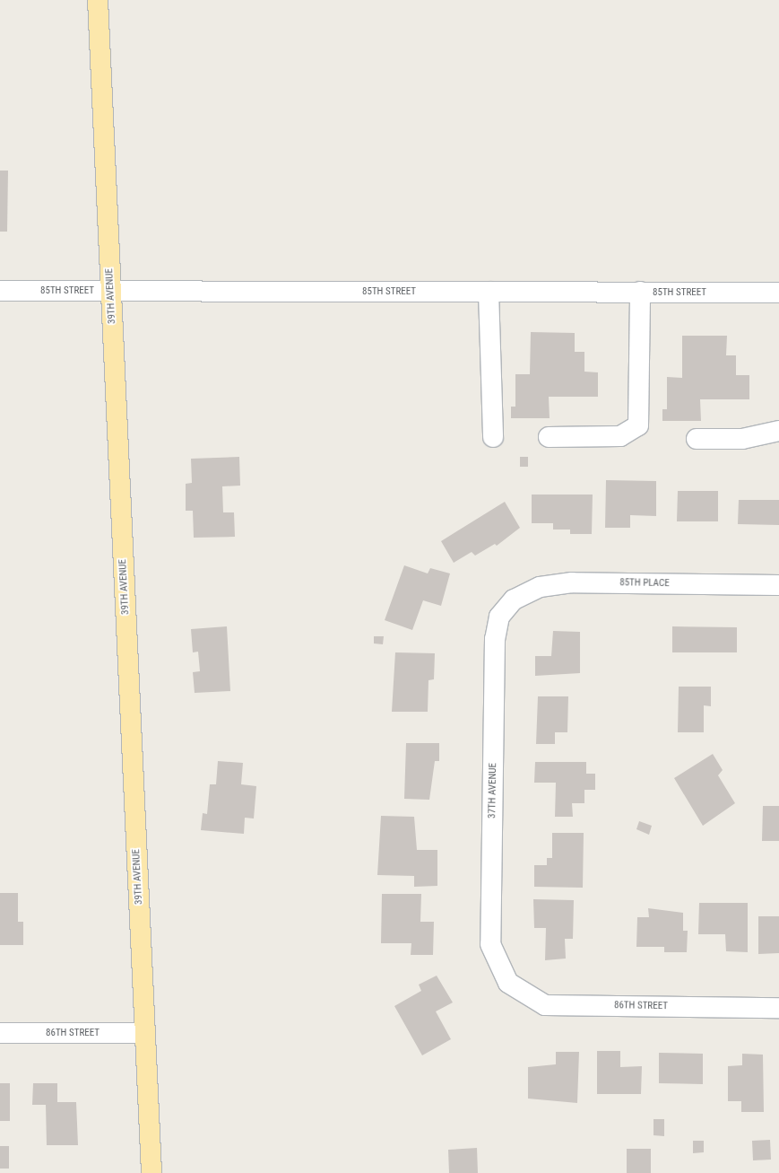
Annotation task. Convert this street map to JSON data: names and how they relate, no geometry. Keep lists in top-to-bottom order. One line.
{"streets":{"main road":["39TH AVENUE"],"street":["85TH STREET","85TH PLACE","37TH AVENUE","86TH STREET"]},"crossings":[["85TH STREET","39TH AVENUE"],["39TH AVENUE","86TH STREET"],["85TH PLACE","37TH AVENUE"],["37TH AVENUE","86TH STREET"]]}
